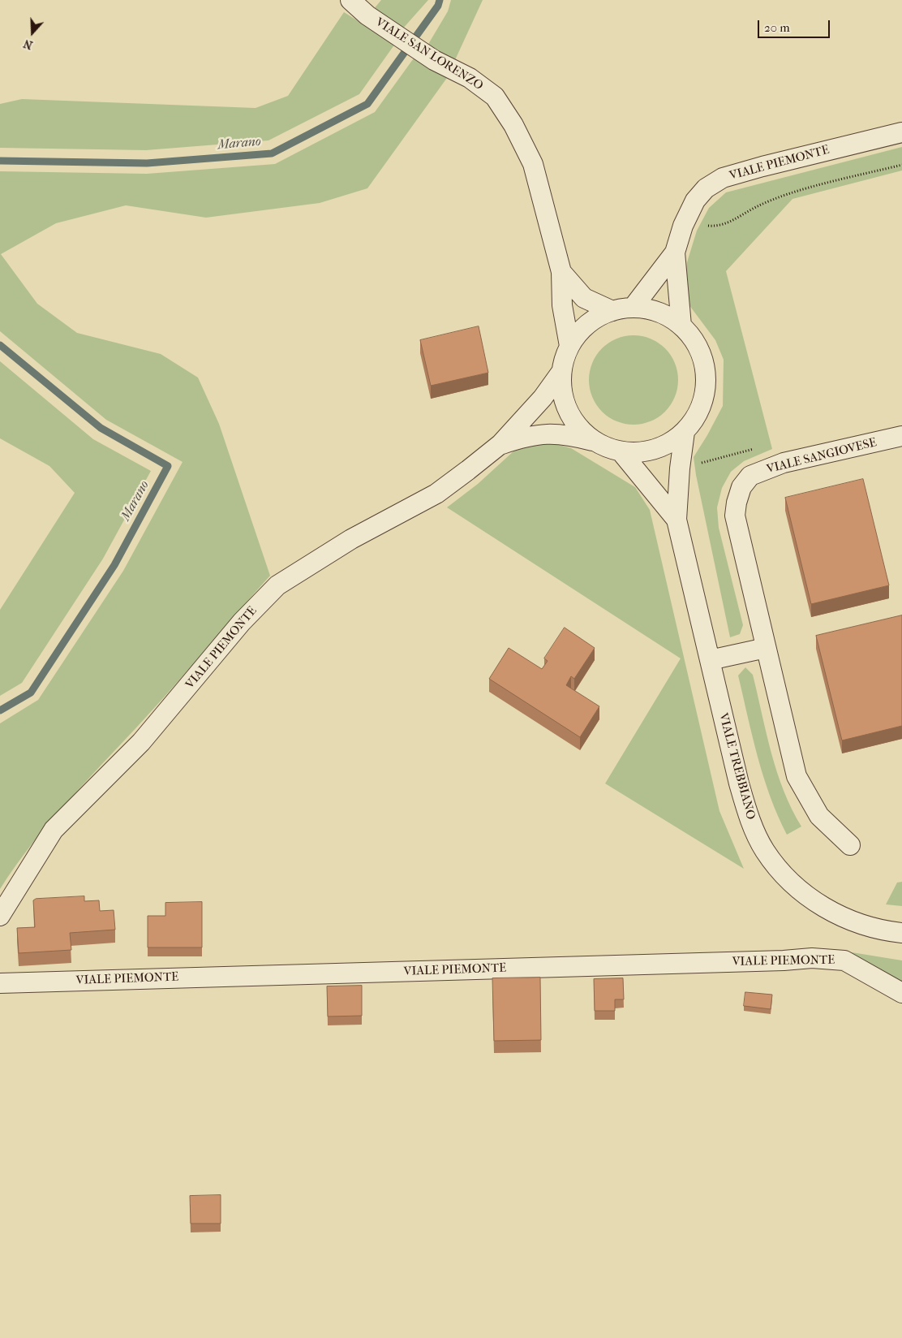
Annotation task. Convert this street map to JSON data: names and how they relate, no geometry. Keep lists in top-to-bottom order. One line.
{"streets":{"street":["VIALE SAN LORENZO","VIALE PIEMONTE","VIALE SANGIOVESE","VIALE TREBBIANO"]},"crossings":[["VIALE SAN LORENZO","VIALE PIEMONTE"],["VIALE SAN LORENZO","VIALE TREBBIANO"],["VIALE PIEMONTE","VIALE TREBBIANO"]],"water":["Marano"],"scale_bar":"20 m","north":"bottom"}
